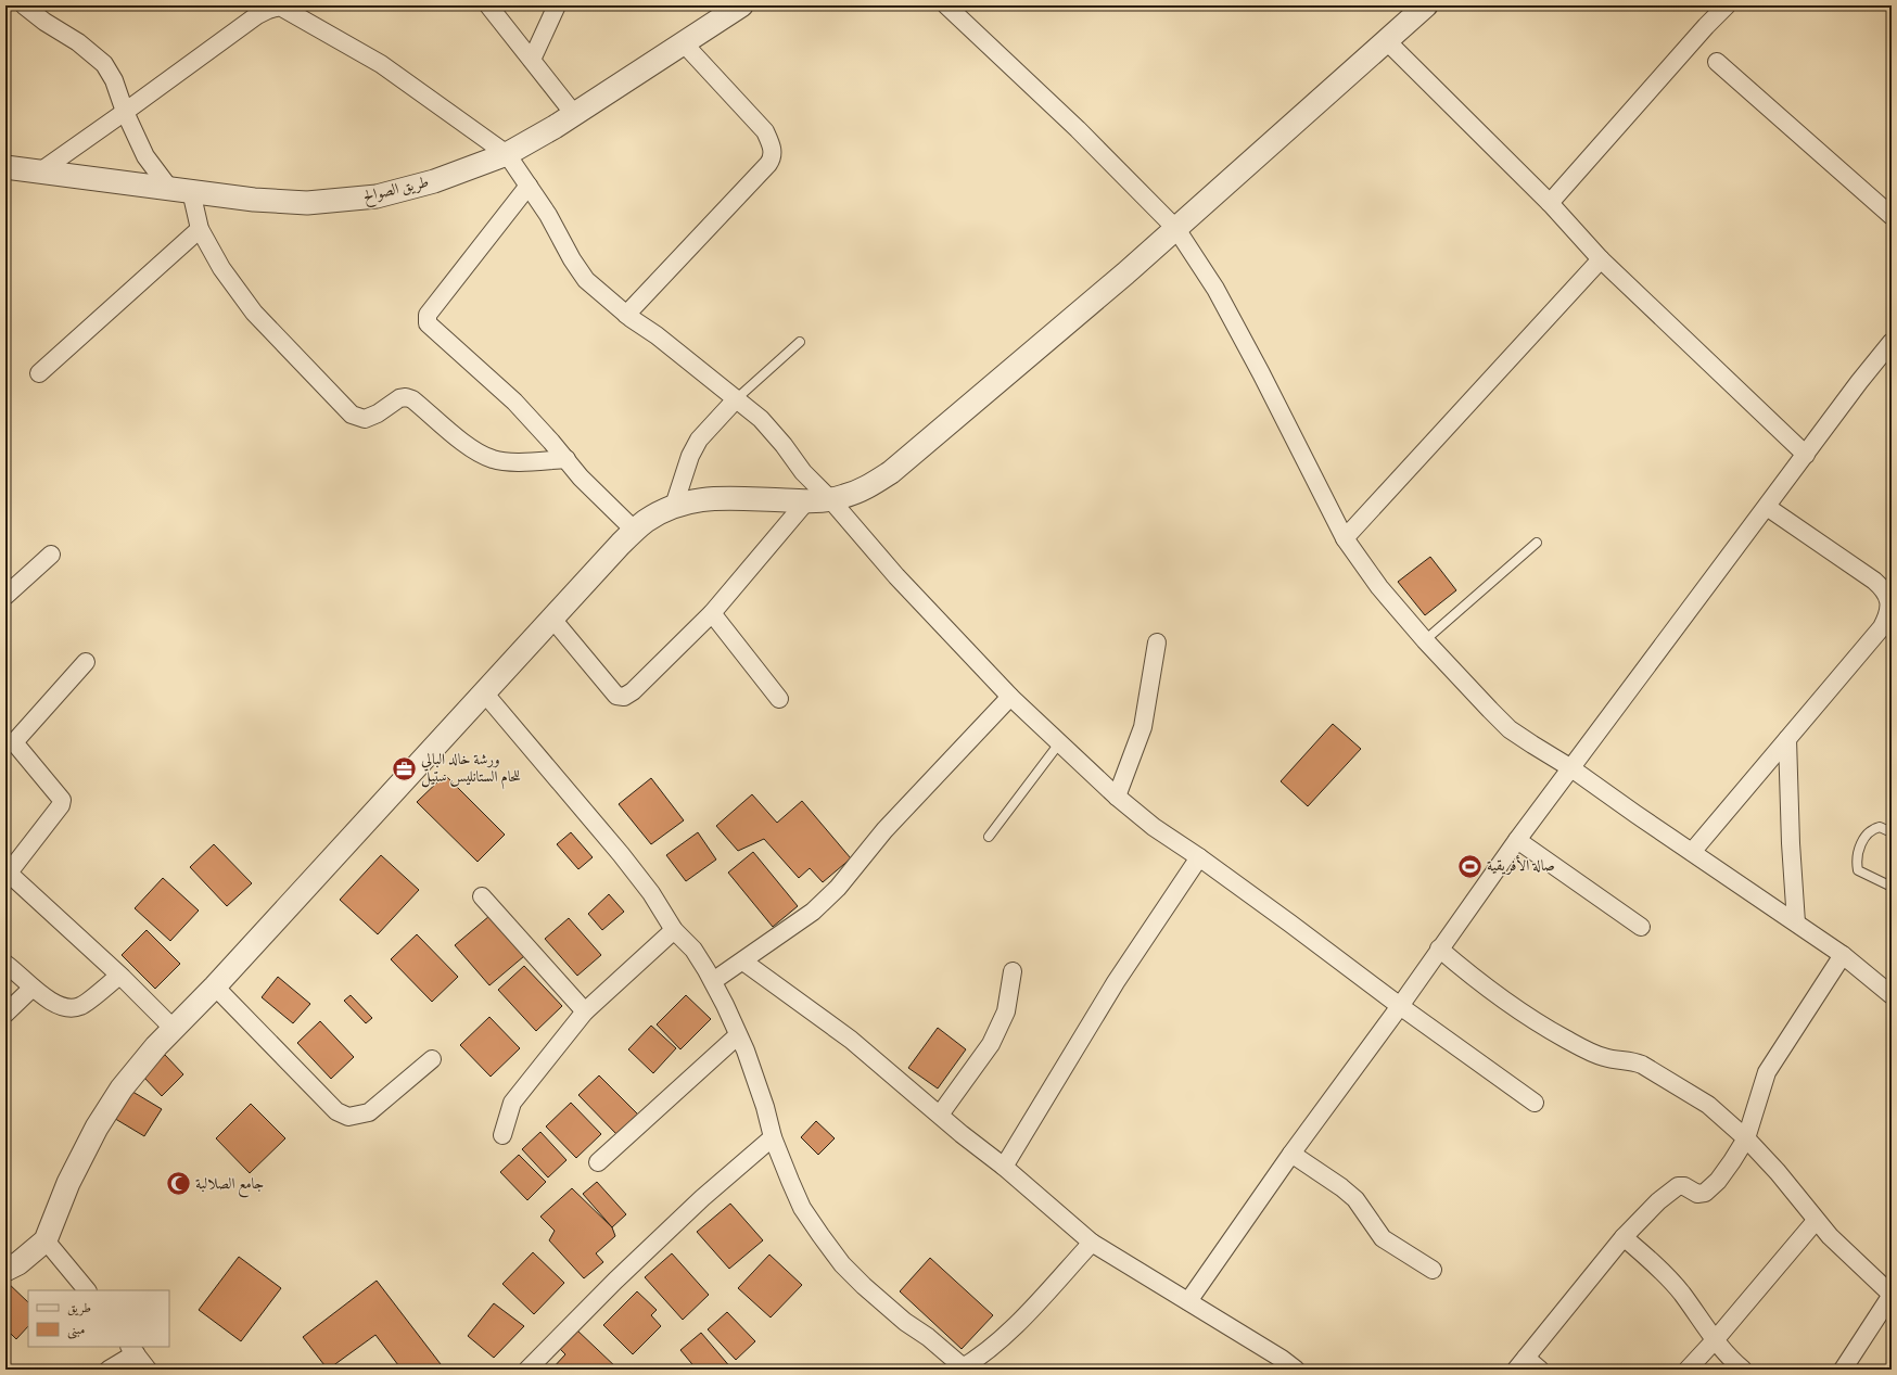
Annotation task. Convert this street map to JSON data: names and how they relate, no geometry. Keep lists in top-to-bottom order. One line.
{"streets":{"street":["طريق الصوالح"]},"places":{"office":["ورشة خالد البالي للحام الستانليس ستيل"],"sports":["صالة الأفريقية"],"mosque":["جامع الصلالبة"]},"legend":["طريق","مبنى"]}
